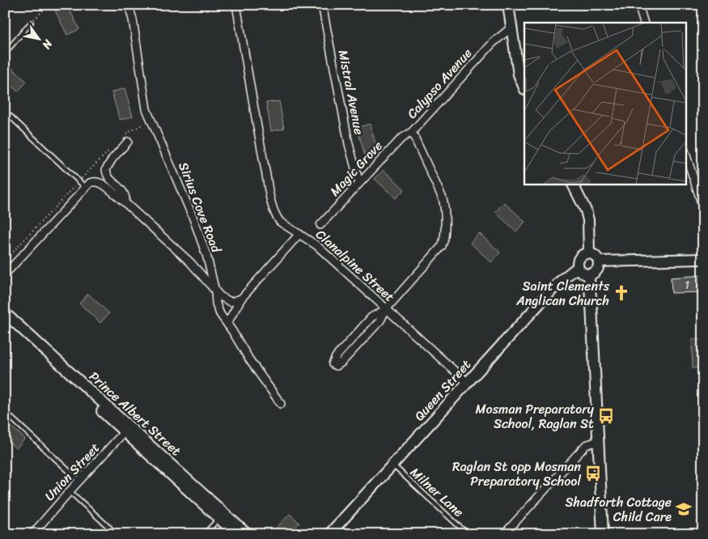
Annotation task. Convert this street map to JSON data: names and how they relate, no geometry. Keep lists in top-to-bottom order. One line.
{"streets":{"street":["Calypso Avenue","Mistral Avenue","Magic Grove","Sirius Cove Road","Clanalpine Street","Queen Street","Prince Albert Street","Union Street"],"lane":["Milner Lane"]},"crossings":[["Calypso Avenue","Magic Grove"],["Calypso Avenue","Clanalpine Street"],["Mistral Avenue","Magic Grove"],["Clanalpine Street","Queen Street"],["Queen Street","Milner Lane"],["Prince Albert Street","Union Street"]],"places":{"church":["Saint Clements Anglican Church"],"bus stop":["Mosman Preparatory School, Raglan St","Raglan St opp Mosman Preparatory School"],"school or university":["Shadforth Cottage Child Care"]},"house_numbers":["1"],"north":"bottom right"}
